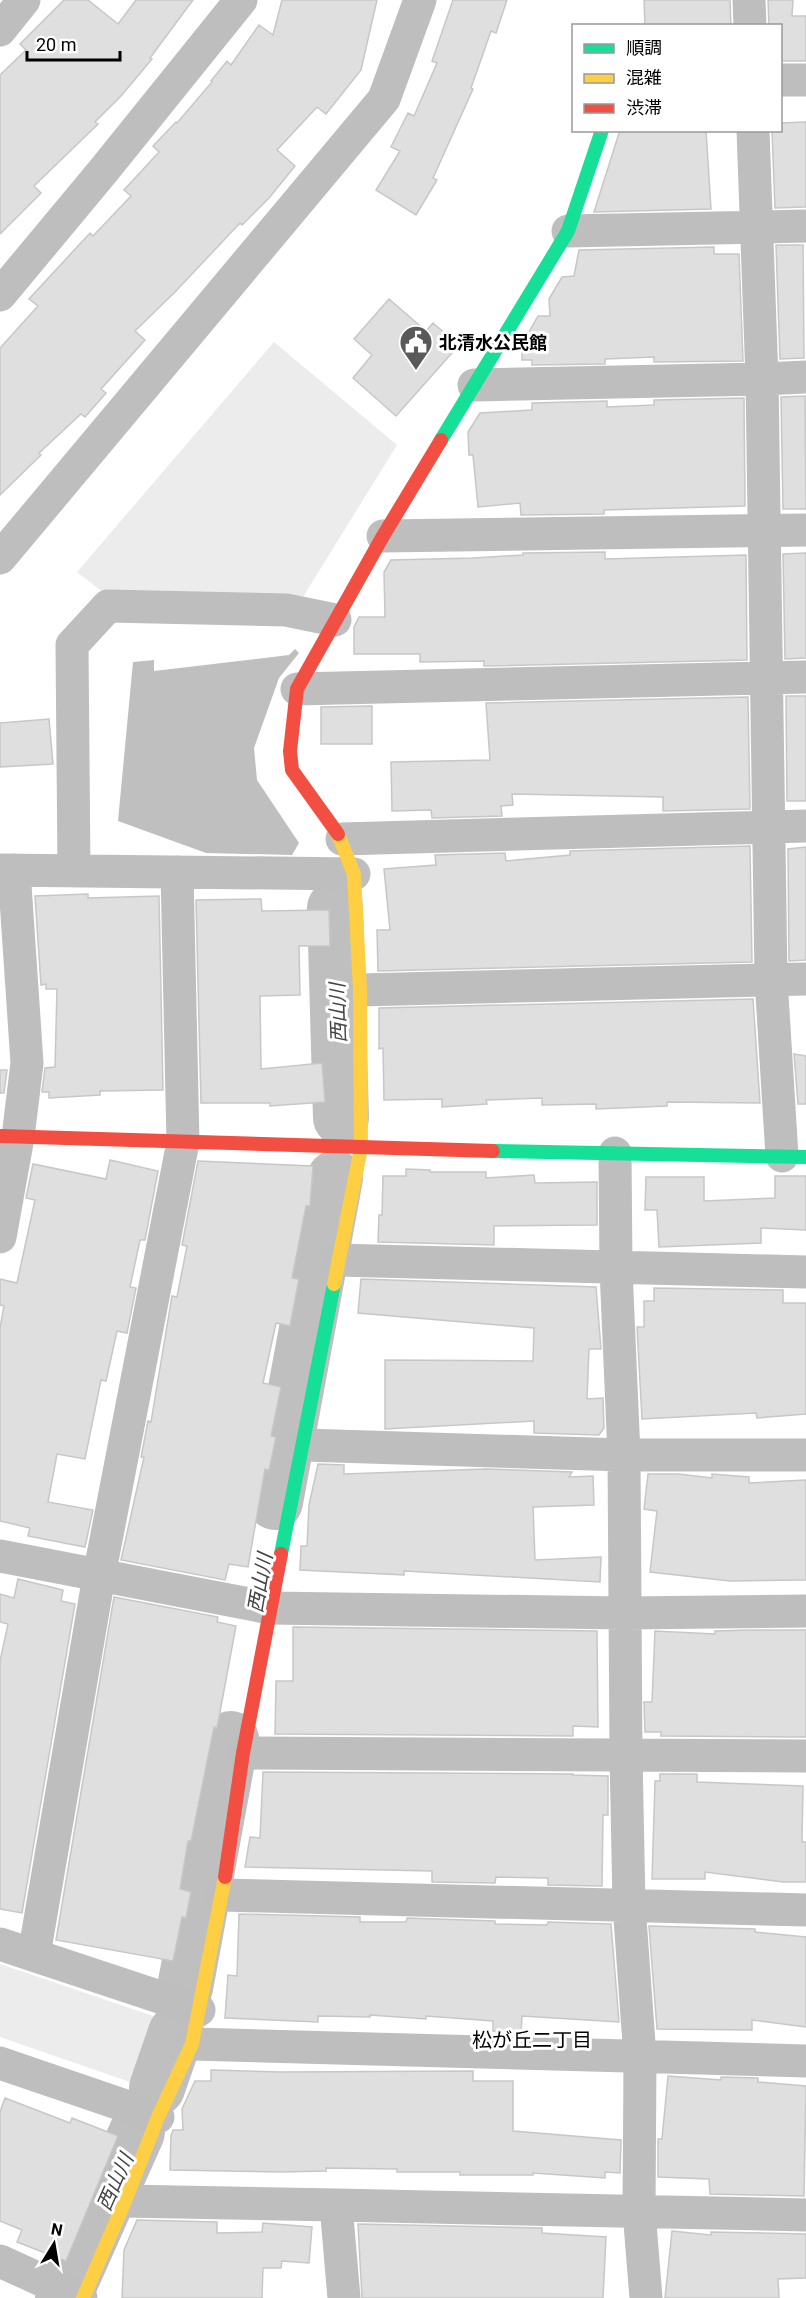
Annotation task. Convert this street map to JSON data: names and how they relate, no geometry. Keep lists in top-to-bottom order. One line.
{"districts":["松が丘二丁目"],"water":["西山川"],"places":{"public building":["北清水公民館"]},"legend":["順調","混雑","渋滞"],"scale_bar":"20 m","north":"top"}
